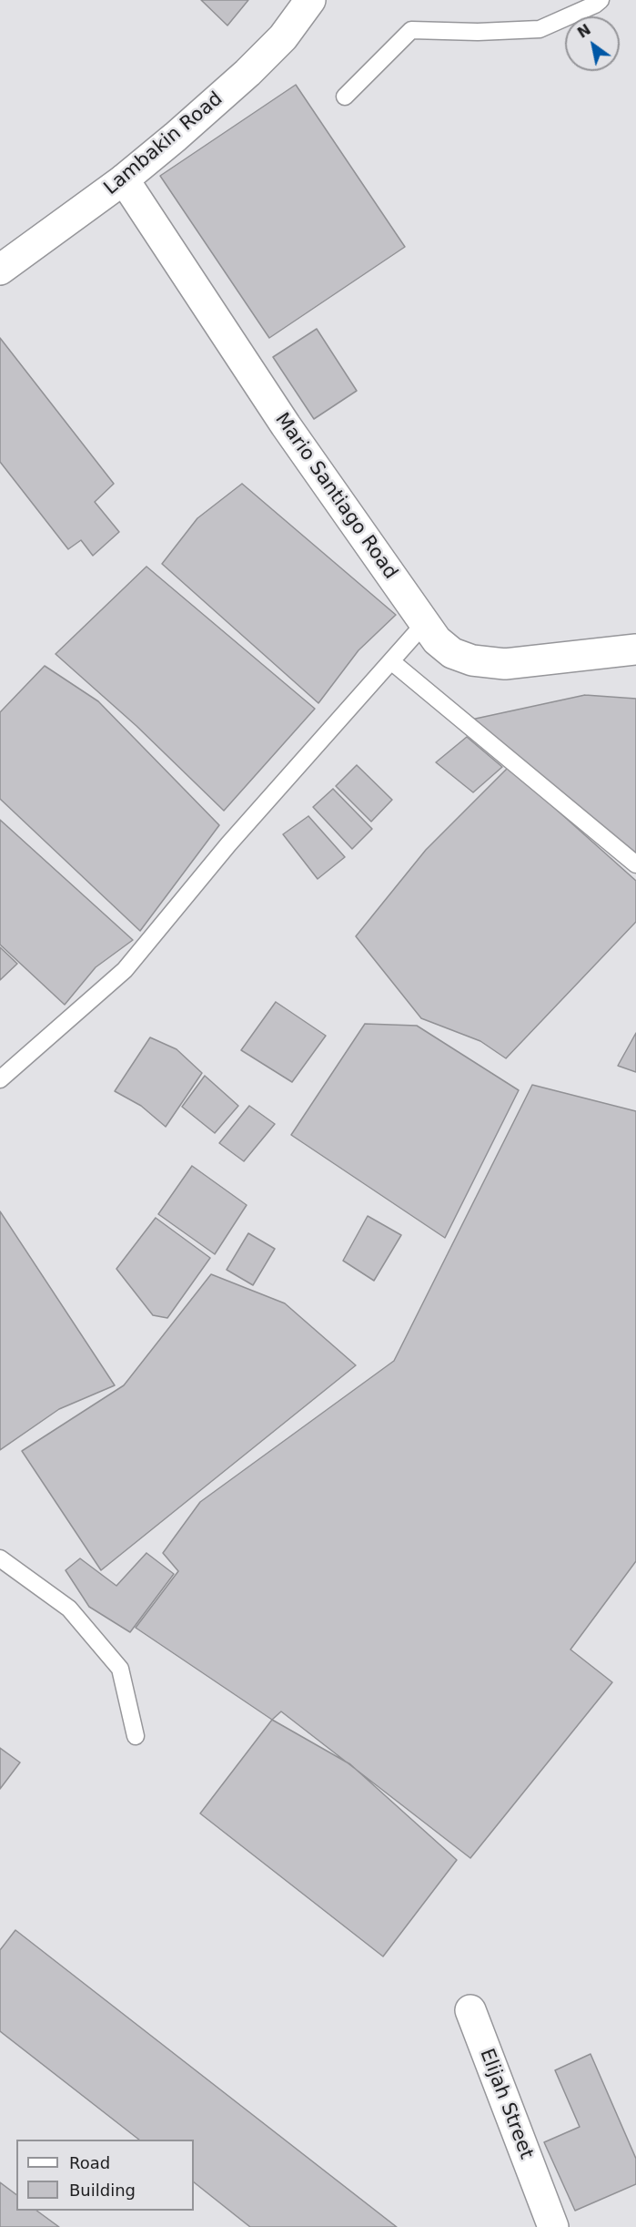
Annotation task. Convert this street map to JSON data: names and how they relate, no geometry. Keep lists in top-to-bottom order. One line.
{"streets":{"street":["Lambakin Road","Mario Santiago Road","Elijah Street"]},"crossings":[["Lambakin Road","Mario Santiago Road"]],"legend":["Road","Building"],"north":"top left"}
